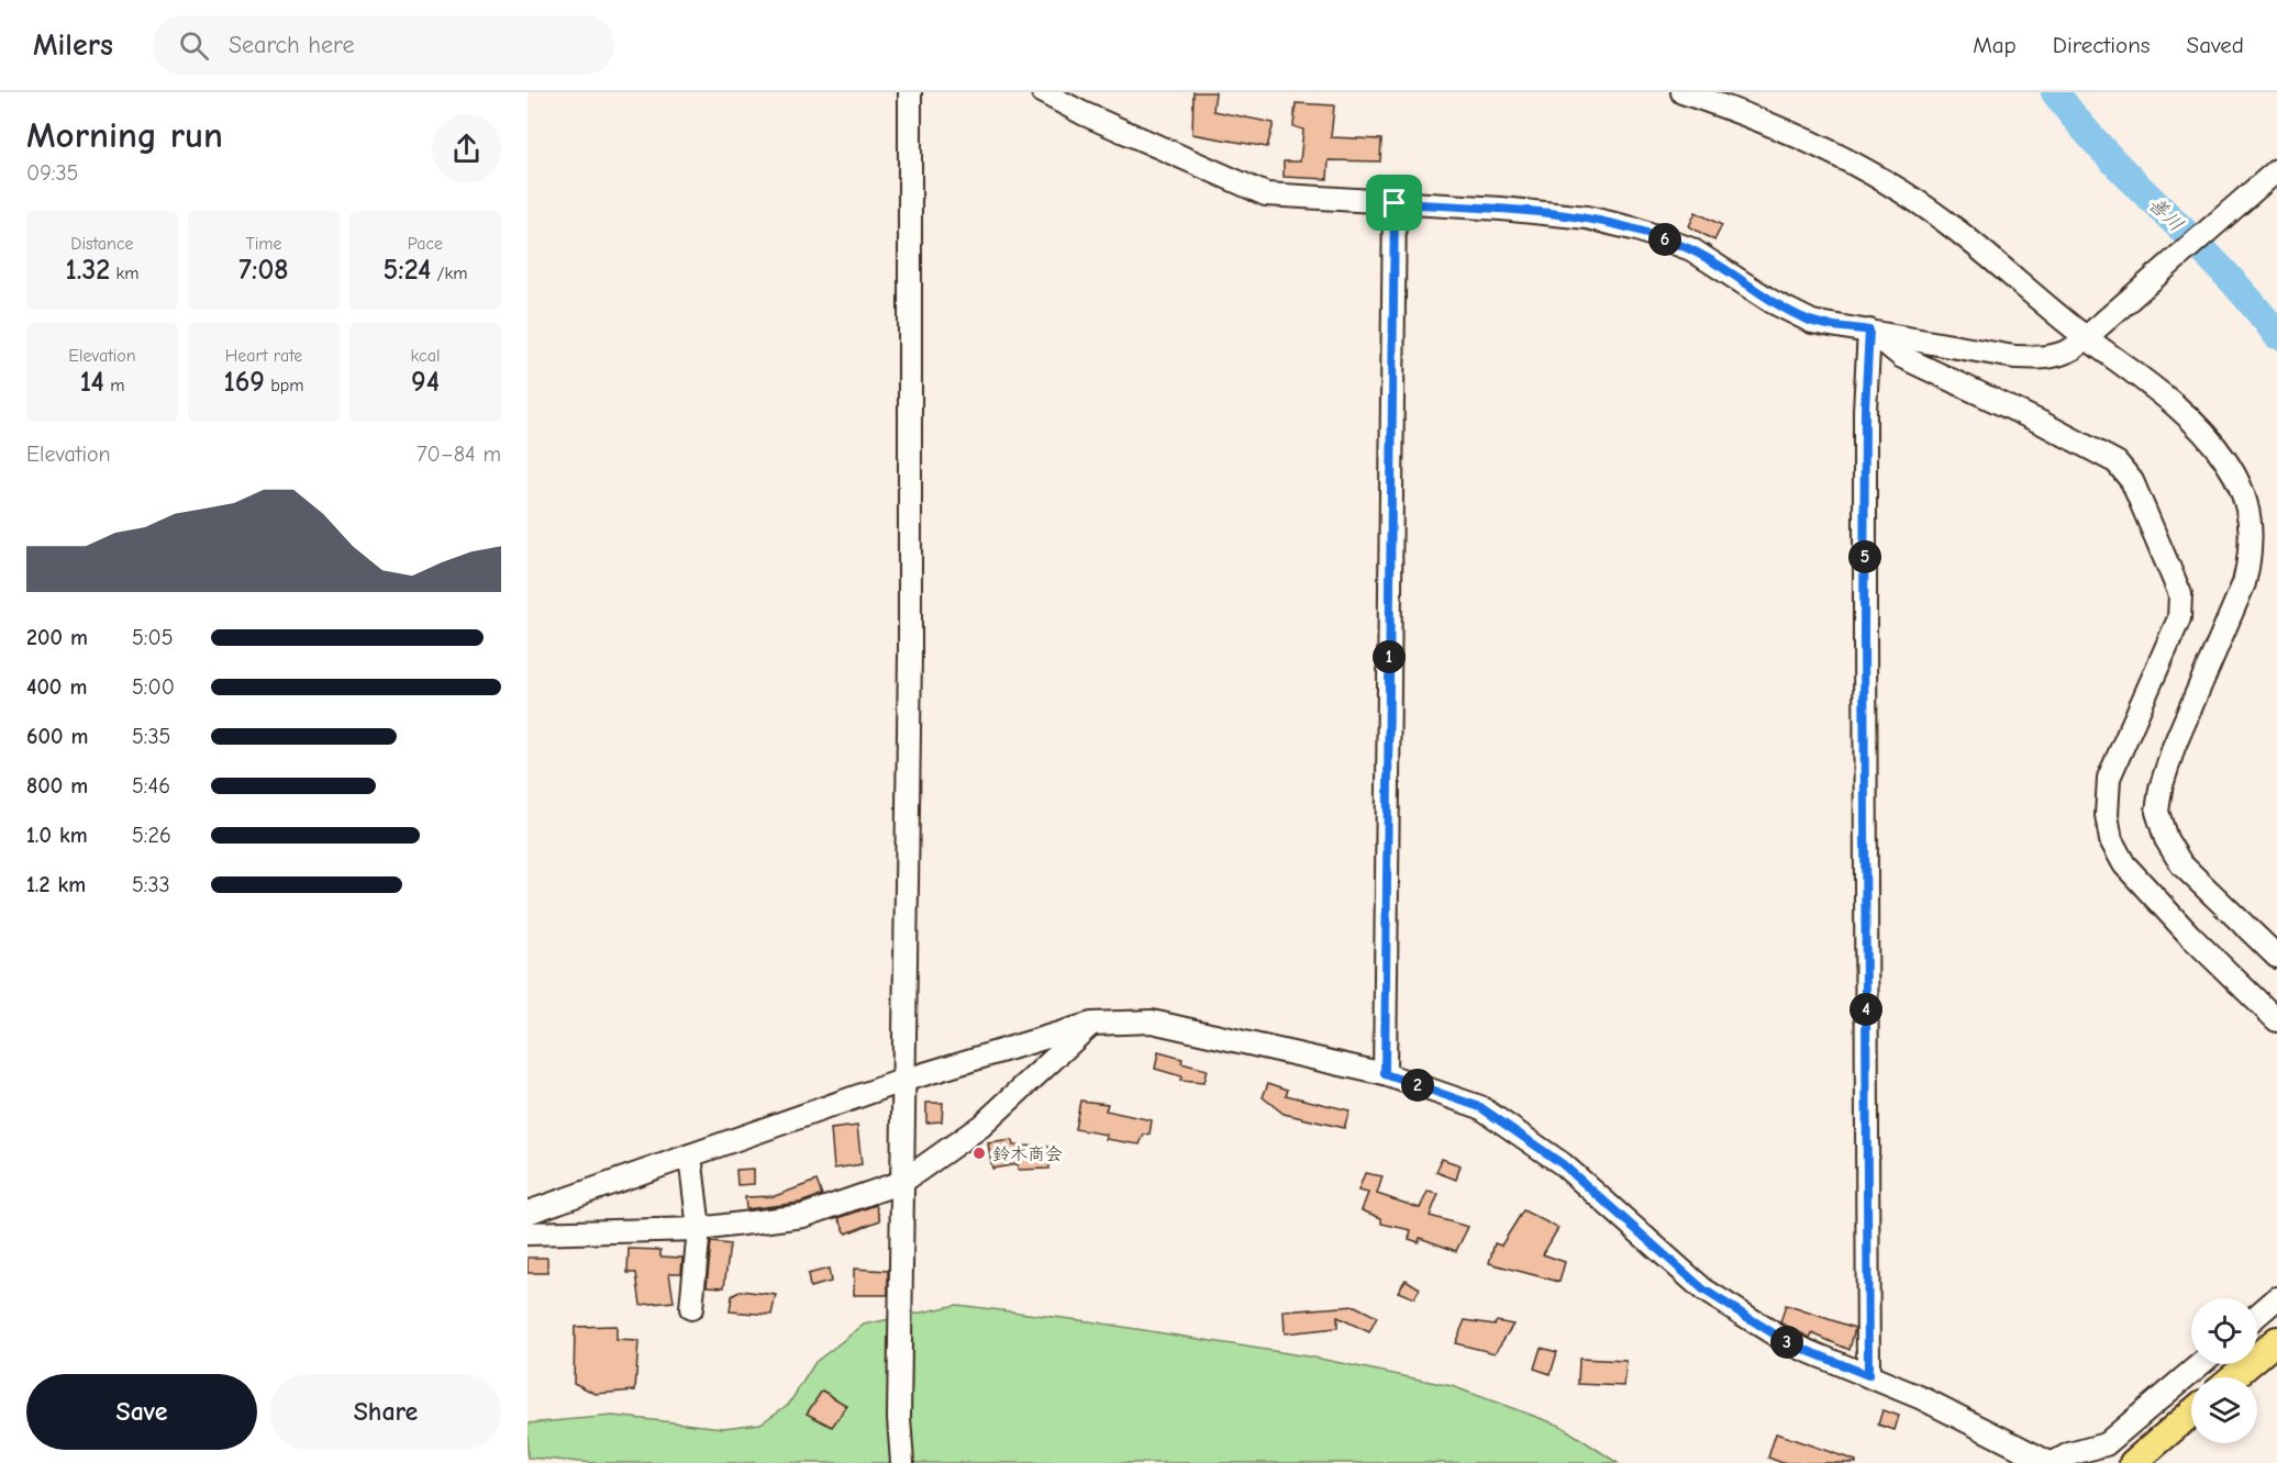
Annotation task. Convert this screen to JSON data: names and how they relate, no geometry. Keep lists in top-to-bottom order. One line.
{"water":["善川"],"places":["鈴木商会"],"page":{"header":"Milers","search":"Search here","nav":["Map","Directions","Saved"],"heading":["Morning run","09:35"],"stats":[["Distance","1.32 km"],["Time","7:08"],["Pace","5:24 /km"],["Elevation","14 m"],["Heart rate","169 bpm"],["kcal","94"]],"pins":["6","5","1","4","2","3"],"chart":["Elevation","70–84 m"],"list":[{"name":"200 m","note":"5:05"},{"name":"400 m","note":"5:00"},{"name":"600 m","note":"5:35"},{"name":"800 m","note":"5:46"},{"name":"1.0 km","note":"5:26"},{"name":"1.2 km","note":"5:33"}],"buttons":["Save","Share"]}}
